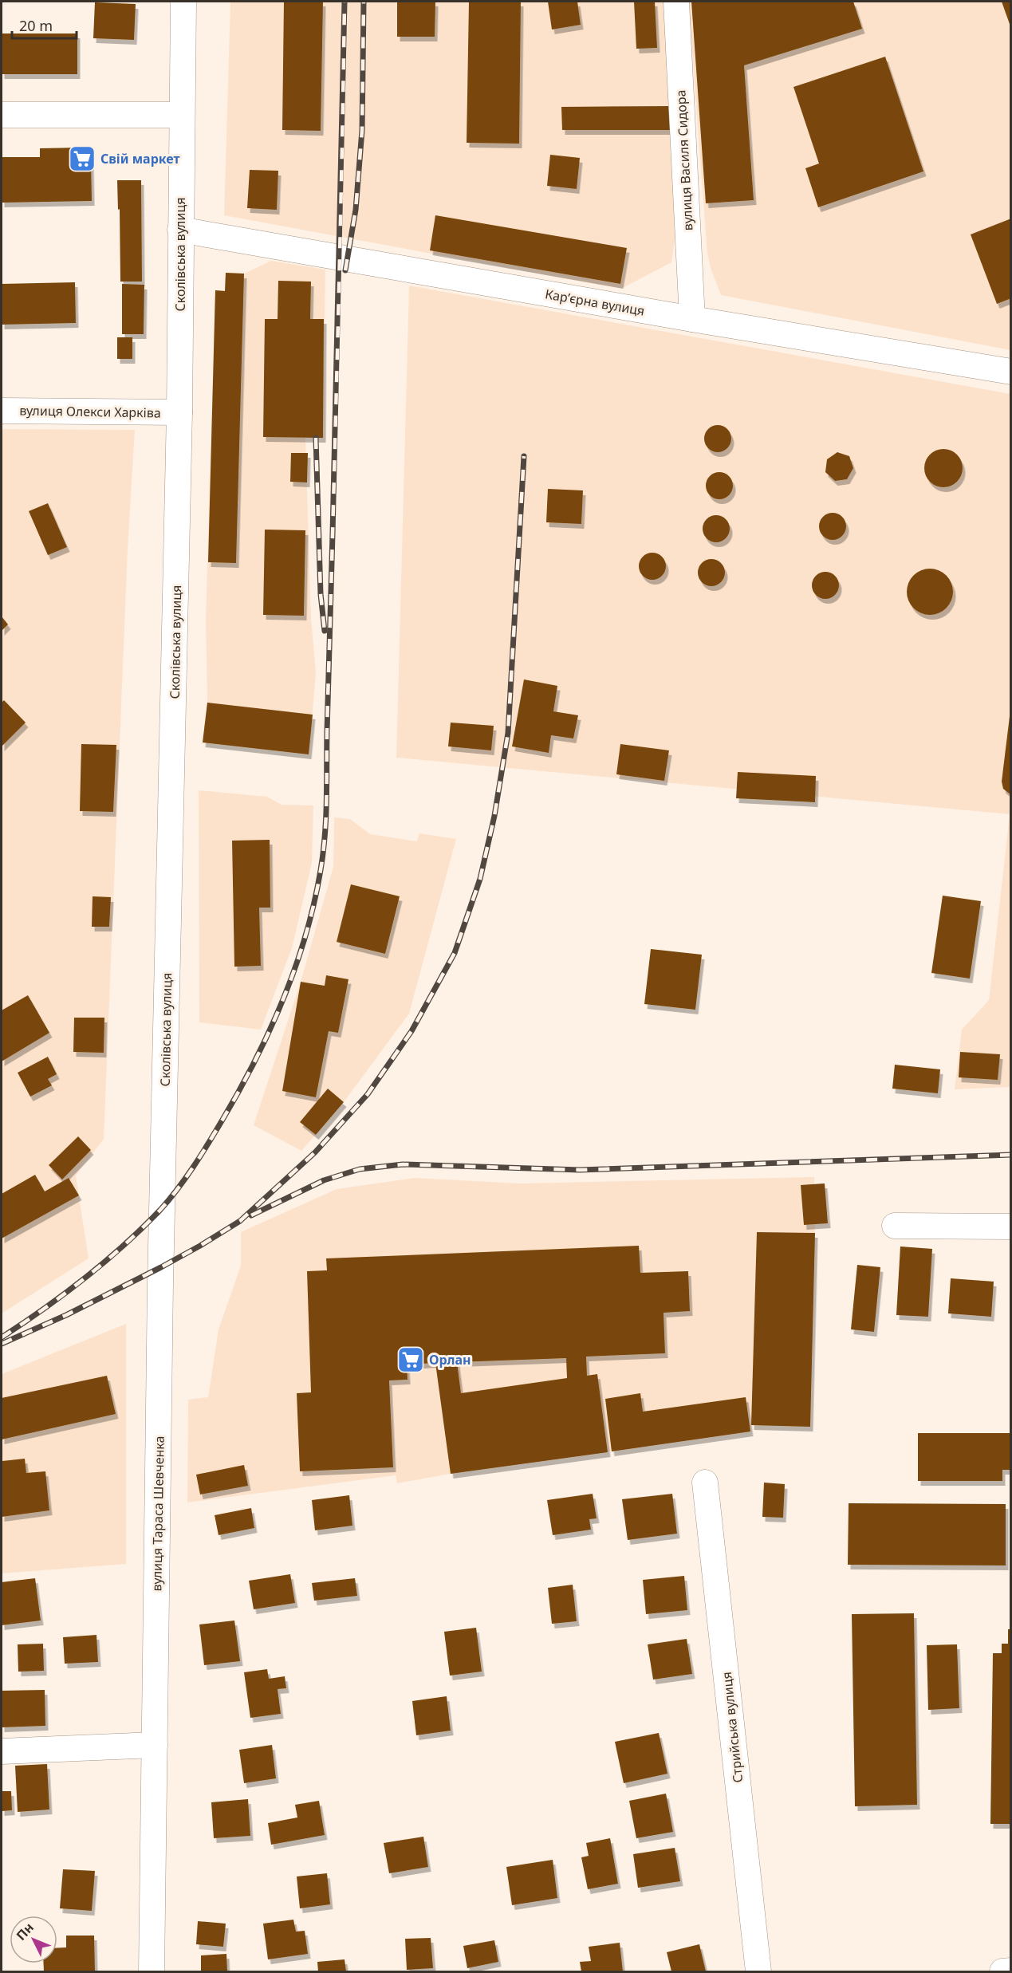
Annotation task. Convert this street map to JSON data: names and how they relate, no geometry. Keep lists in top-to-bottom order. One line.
{"streets":{"street":["вулиця Василя Сидора","Сколівська вулиця","Карʼєрна вулиця","вулиця Олекси Харківа","вулиця Тараса Шевченка","Стрийська вулиця"]},"crossings":[["вулиця Василя Сидора","Карʼєрна вулиця"],["Сколівська вулиця","Карʼєрна вулиця"],["Сколівська вулиця","вулиця Олекси Харківа"],["Сколівська вулиця","вулиця Тараса Шевченка"]],"places":{"supermarket":["Свій маркет","Орлан"]},"scale_bar":"20 m","north":"top left"}
